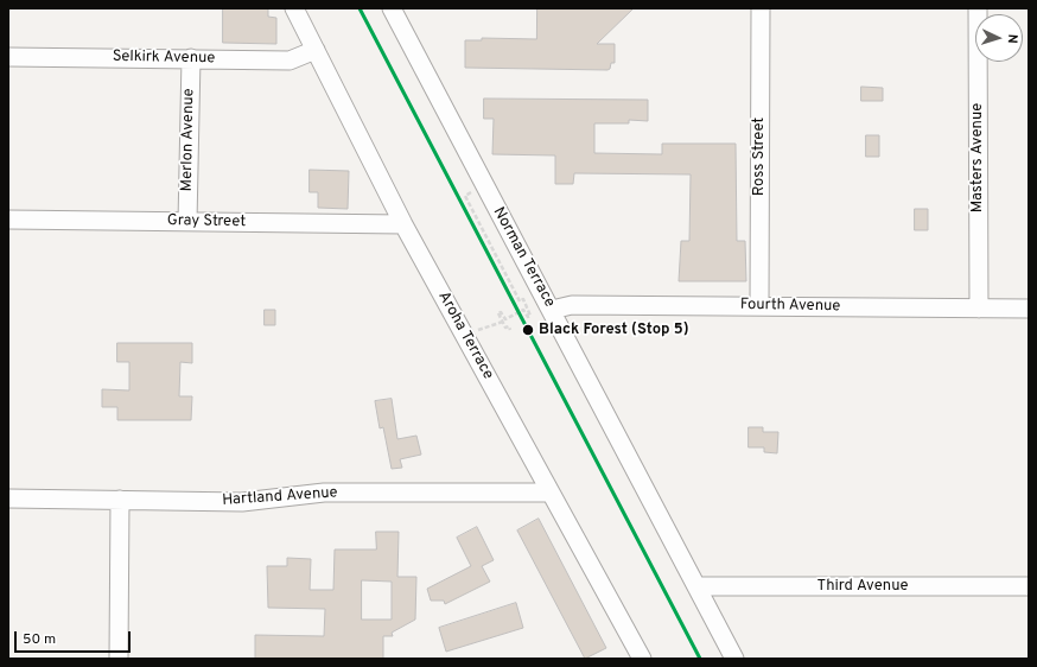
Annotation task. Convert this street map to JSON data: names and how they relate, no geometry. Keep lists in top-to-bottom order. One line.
{"streets":{"street":["Selkirk Avenue","Merlon Avenue","Ross Street","Masters Avenue","Gray Street","Norman Terrace","Fourth Avenue","Aroha Terrace","Hartland Avenue","Third Avenue"]},"crossings":[["Selkirk Avenue","Merlon Avenue"],["Selkirk Avenue","Aroha Terrace"],["Merlon Avenue","Gray Street"],["Ross Street","Fourth Avenue"],["Masters Avenue","Fourth Avenue"],["Gray Street","Aroha Terrace"],["Norman Terrace","Fourth Avenue"],["Norman Terrace","Third Avenue"],["Aroha Terrace","Hartland Avenue"]],"places":["Black Forest (Stop 5)"],"scale_bar":"50 m","north":"right"}
